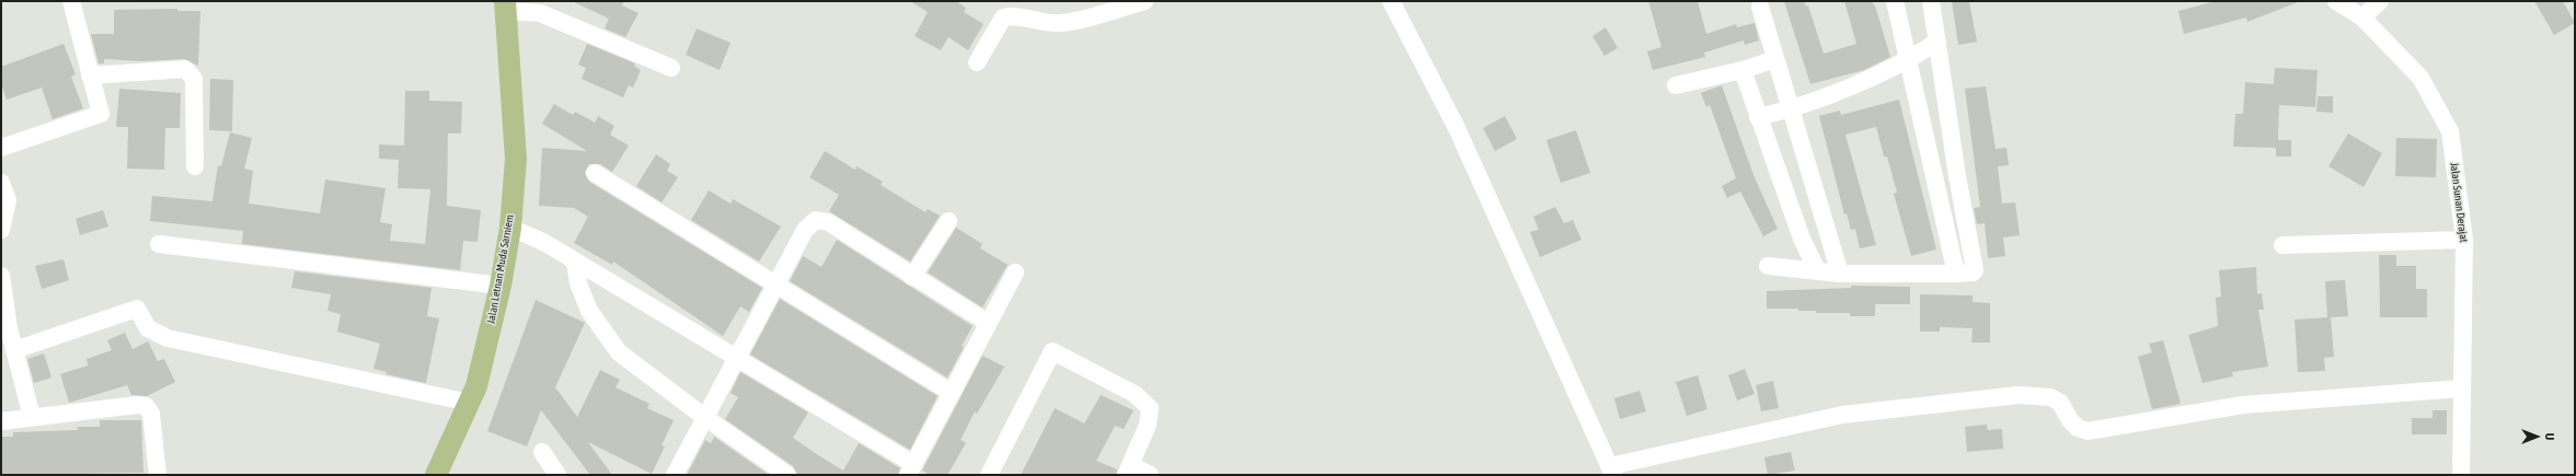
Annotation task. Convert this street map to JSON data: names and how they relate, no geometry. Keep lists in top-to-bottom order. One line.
{"streets":{"main road":["Jalan Letnan Muda Sarniem"],"street":["Jalan Sunan Derajat"]},"north":"right"}
